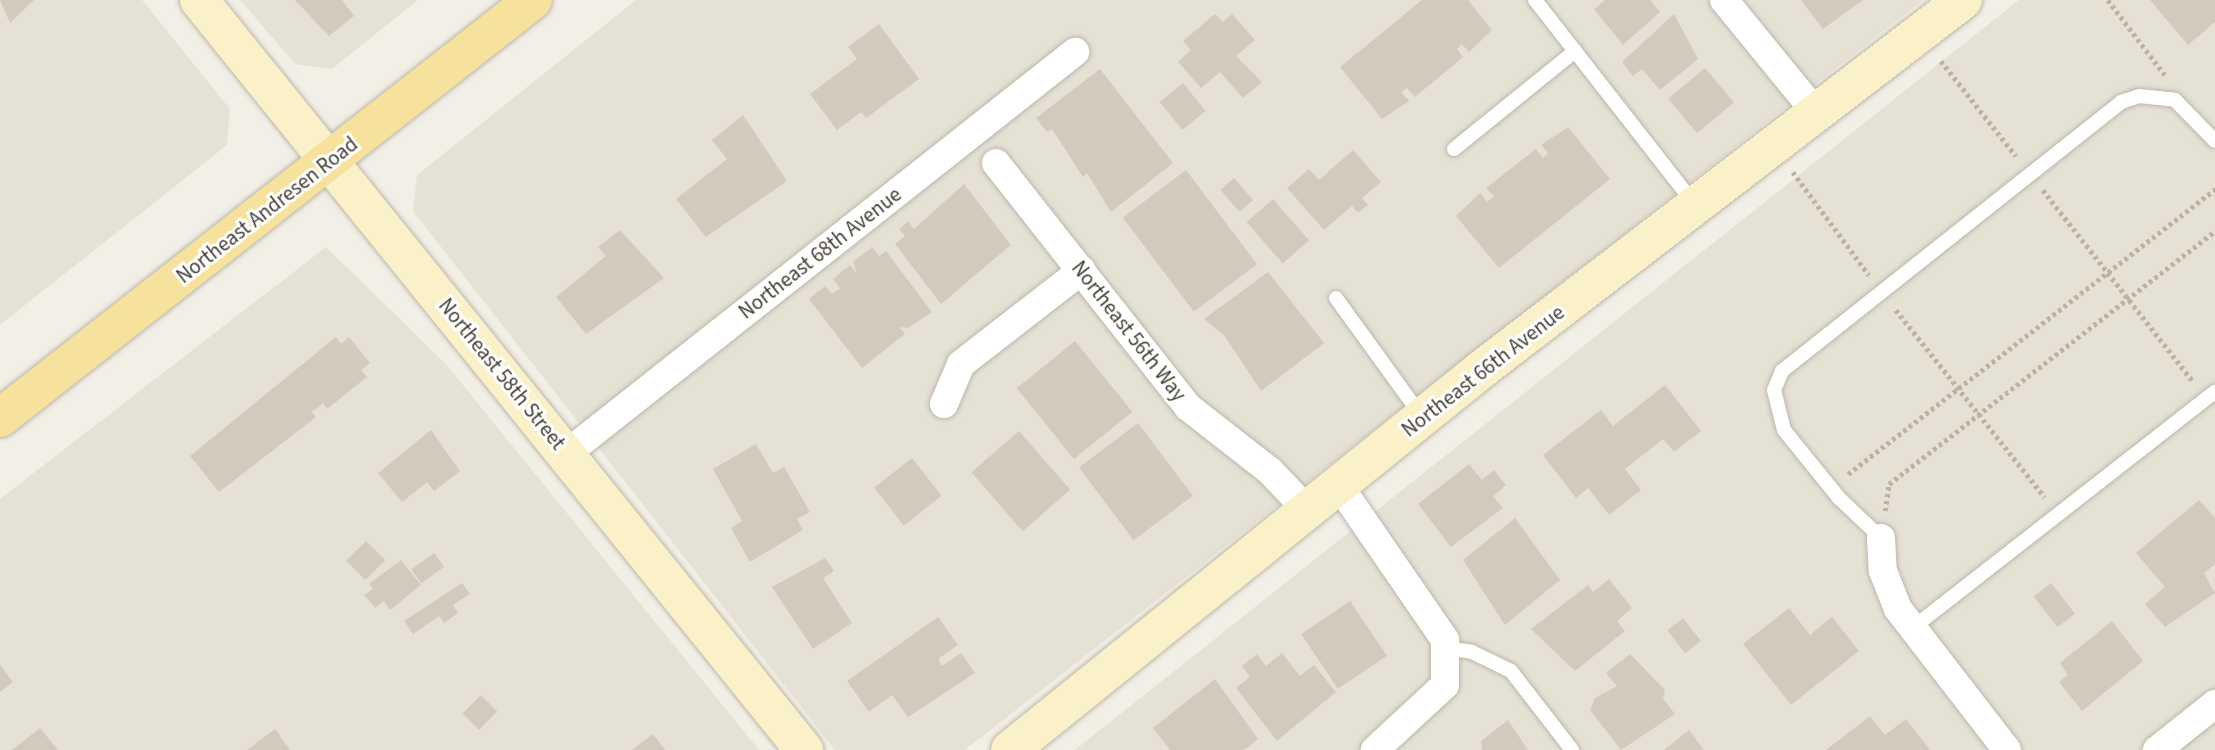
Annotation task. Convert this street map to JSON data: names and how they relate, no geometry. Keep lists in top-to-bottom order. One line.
{"streets":{"main road":["Northeast Andresen Road"],"street":["Northeast 68th Avenue","Northeast 56th Way","Northeast 66th Avenue","Northeast 58th Street"]},"crossings":[["Northeast Andresen Road","Northeast 58th Street"],["Northeast 68th Avenue","Northeast 58th Street"],["Northeast 56th Way","Northeast 66th Avenue"]]}
